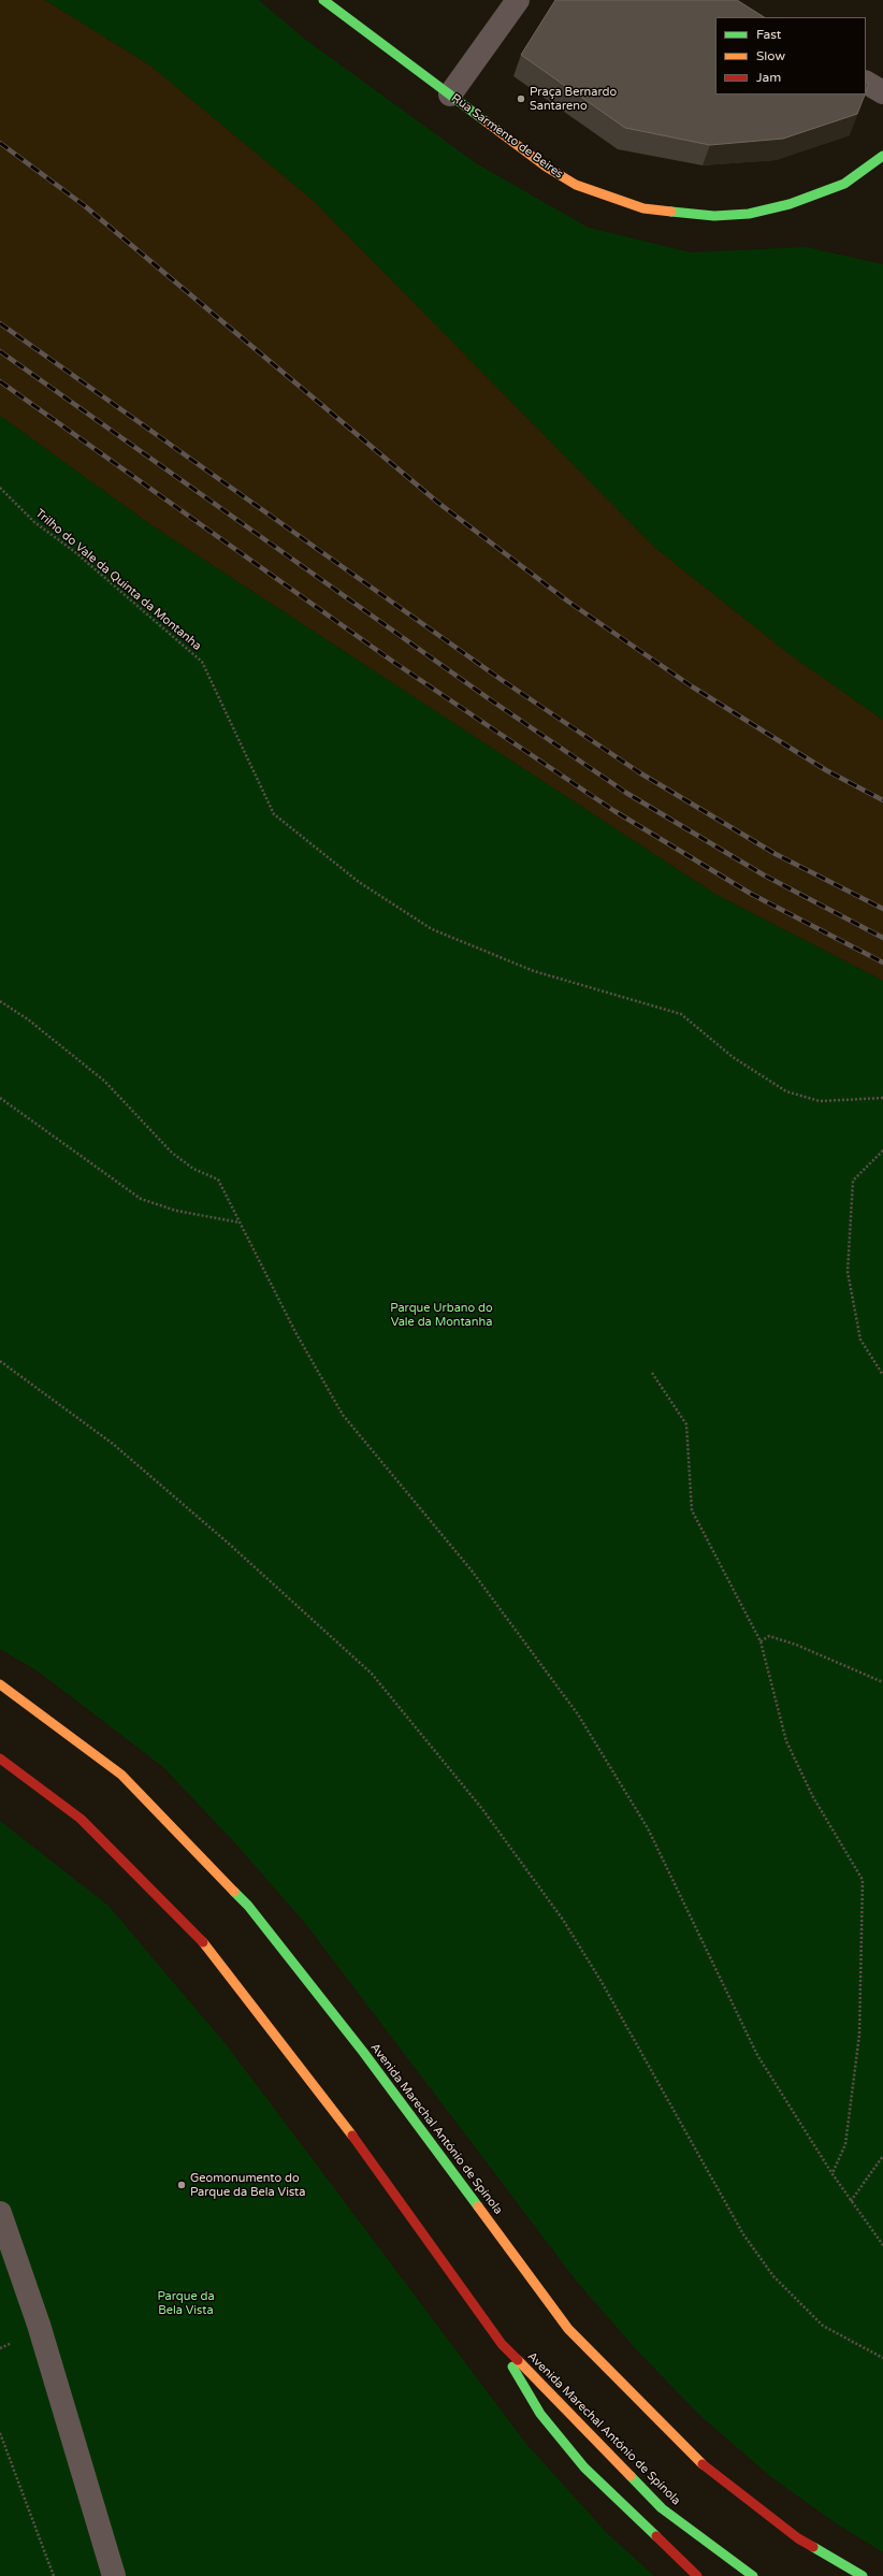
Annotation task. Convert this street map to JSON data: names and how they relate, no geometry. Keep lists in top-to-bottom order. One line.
{"streets":{"main road":["Rua Sarmento de Beires","Avenida Marechal António de Spínola"],"path":["Trilho do Vale da Quinta da Montanha"]},"parks":["Parque Urbano do Vale da Montanha","Parque da Bela Vista"],"places":["Praça Bernardo Santareno","Geomonumento do Parque da Bela Vista"],"legend":["Fast","Slow","Jam"]}
